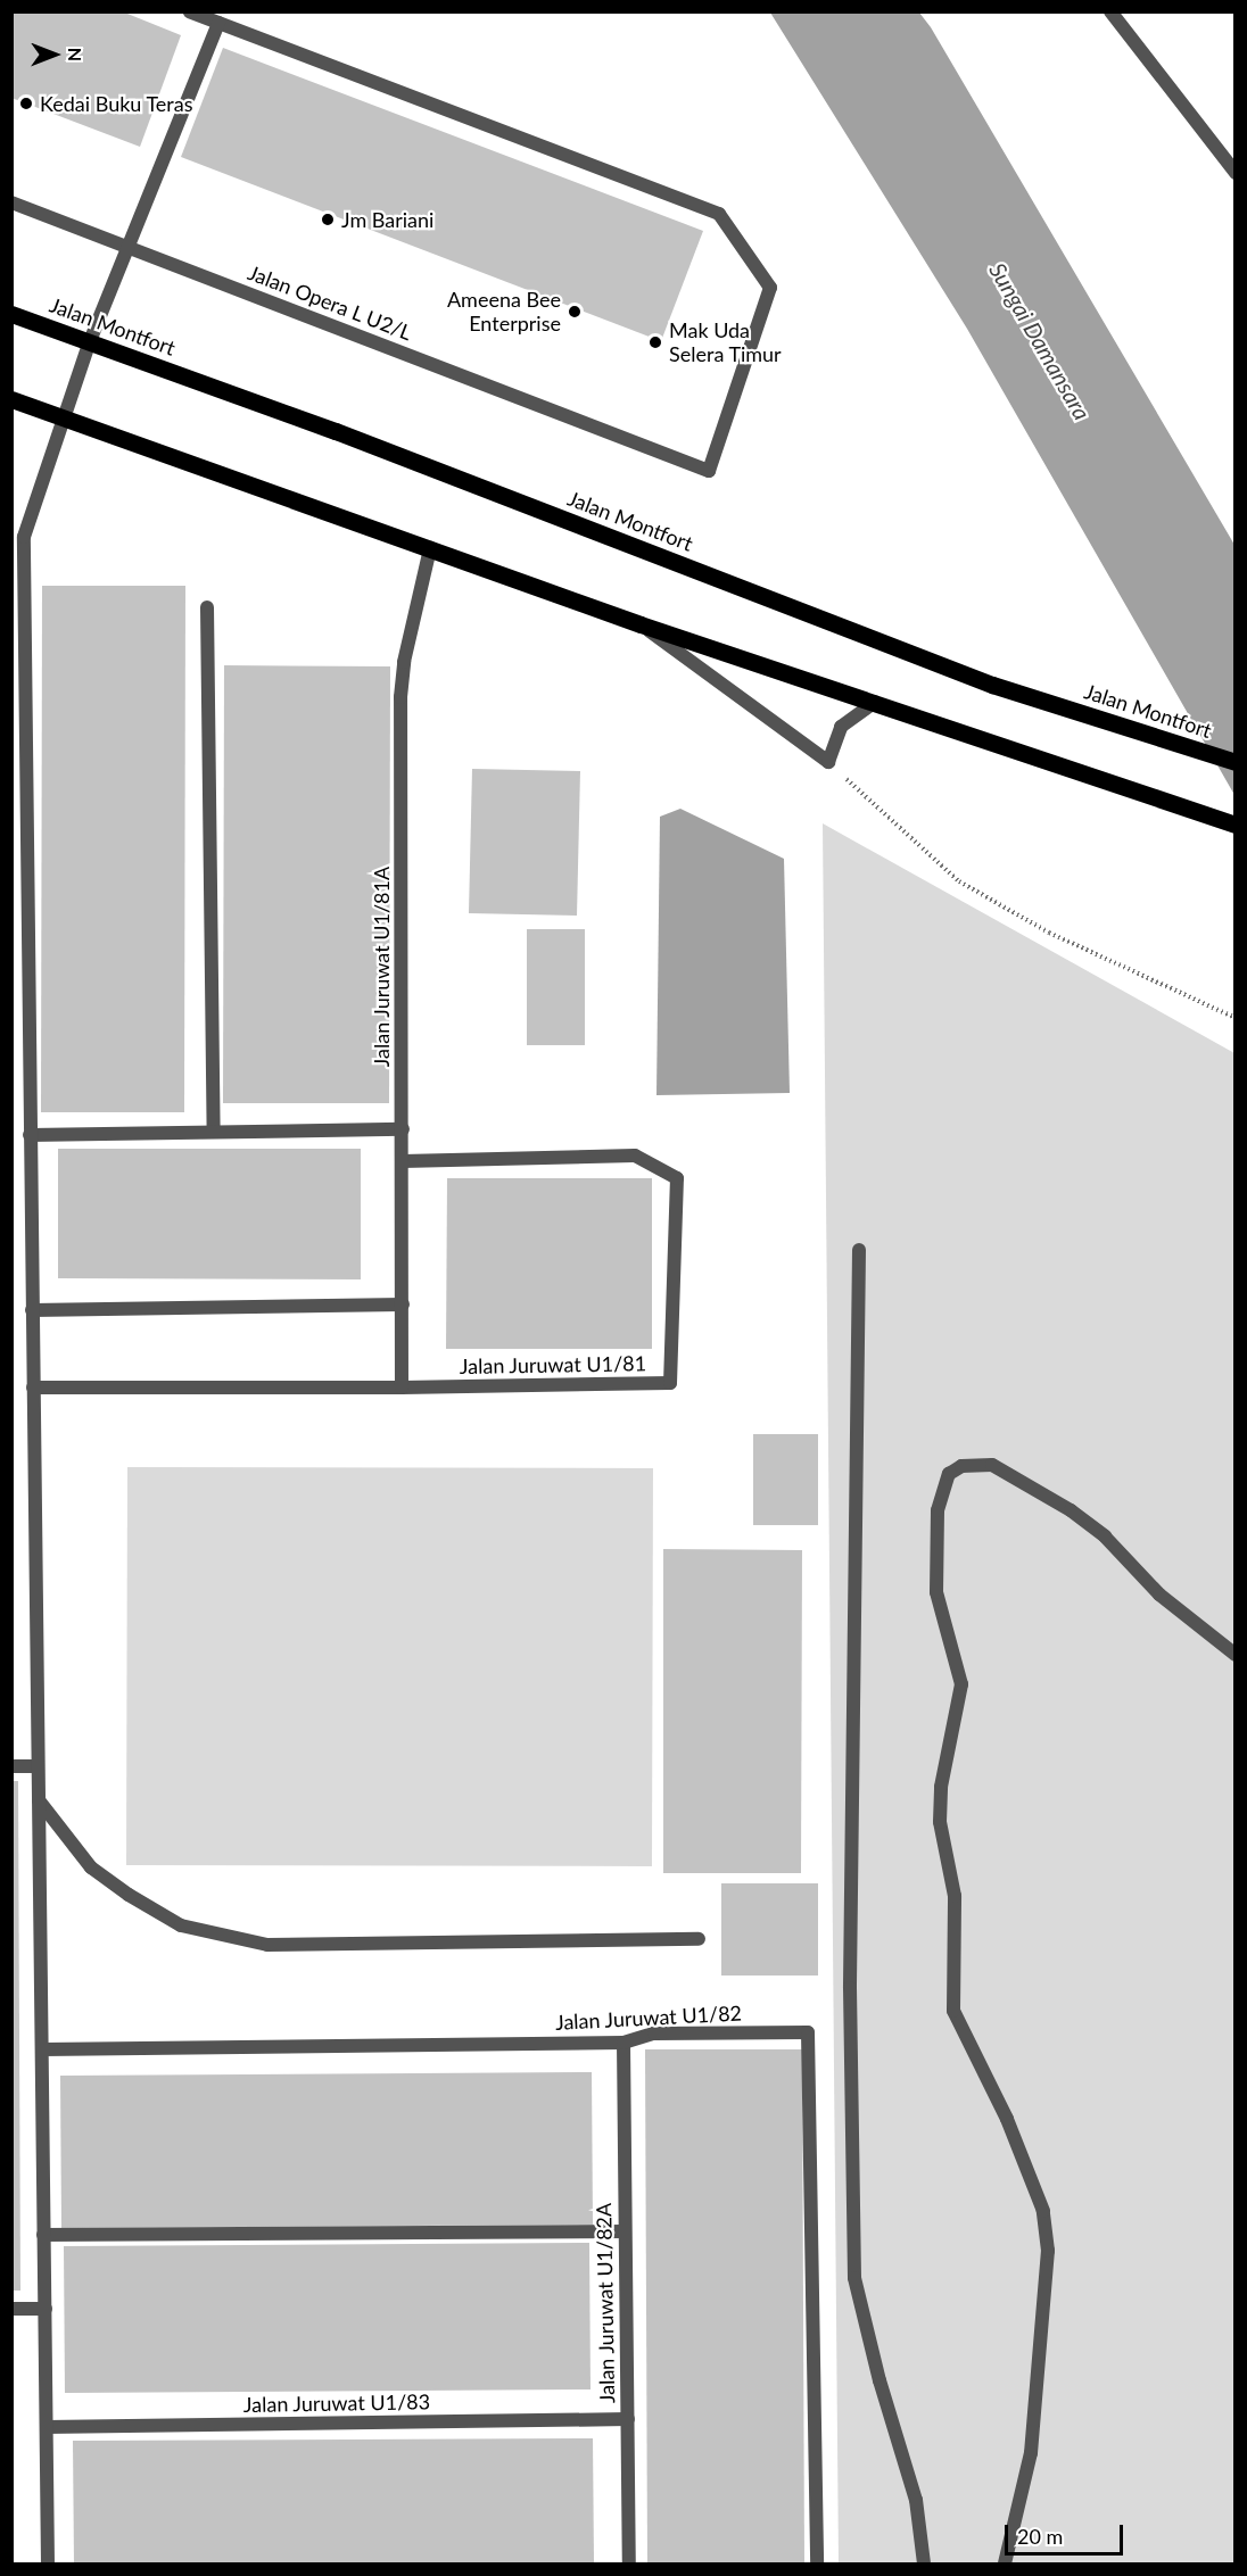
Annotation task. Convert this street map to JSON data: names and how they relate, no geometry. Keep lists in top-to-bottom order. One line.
{"streets":{"main road":["Jalan Montfort"],"street":["Jalan Opera L U2/L","Jalan Juruwat U1/81A","Jalan Juruwat U1/81","Jalan Juruwat U1/82","Jalan Juruwat U1/82A","Jalan Juruwat U1/83"]},"crossings":[["Jalan Juruwat U1/81A","Jalan Juruwat U1/81"],["Jalan Juruwat U1/82","Jalan Juruwat U1/82A"],["Jalan Juruwat U1/82A","Jalan Juruwat U1/83"]],"water":["Sungai Damansara"],"places":["Kedai Buku Teras","Jm Bariani","Ameena Bee Enterprise","Mak Uda Selera Timur"],"scale_bar":"20 m","north":"right"}
